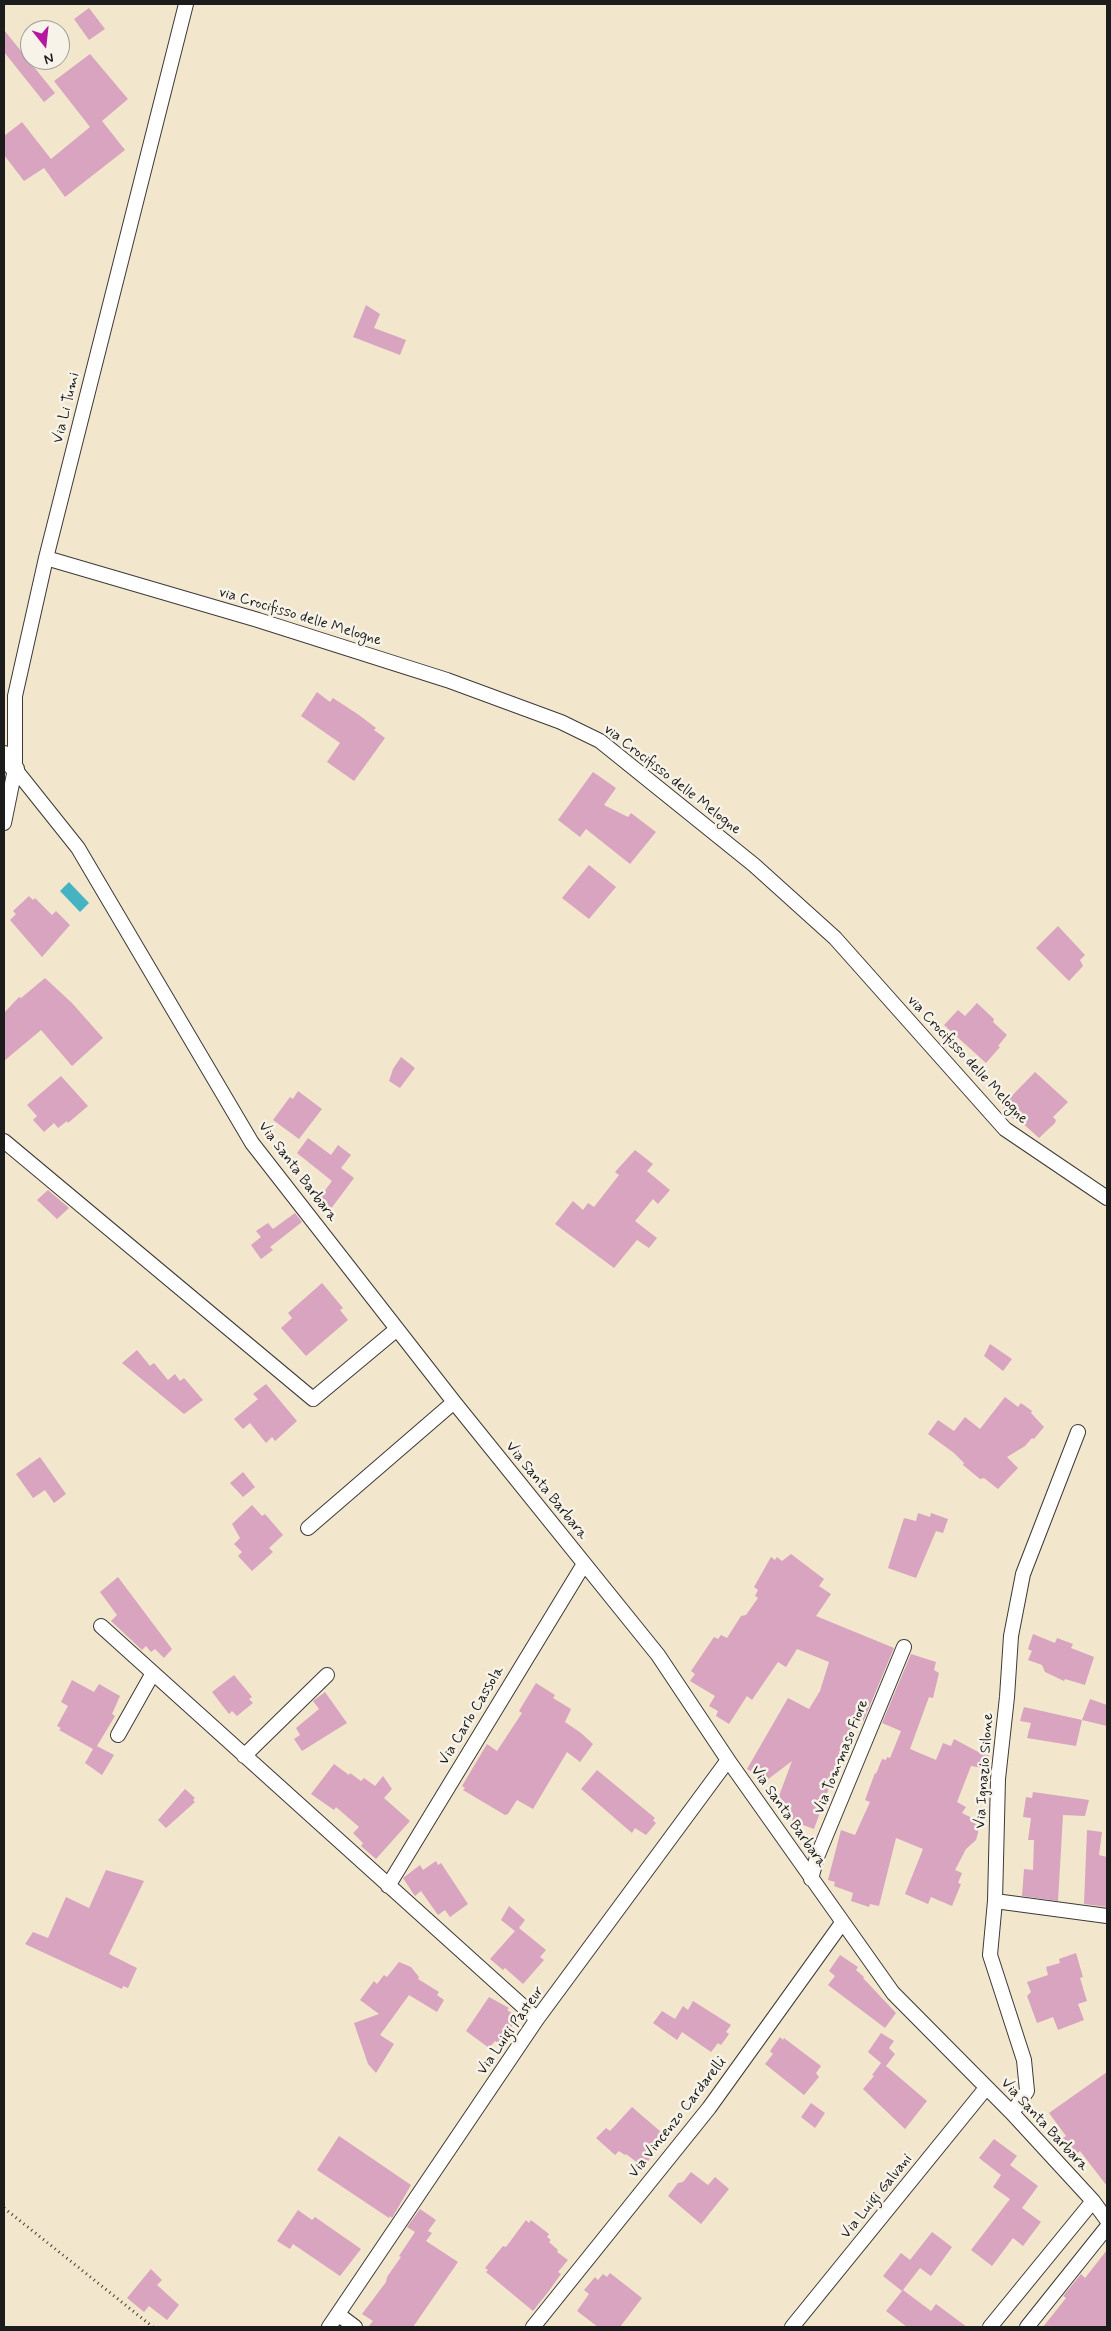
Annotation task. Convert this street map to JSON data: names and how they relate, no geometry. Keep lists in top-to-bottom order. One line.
{"streets":{"street":["Via Li Tumi","via Crocifisso delle Melogne","Via Santa Barbara","Via Carlo Cassola","Via Tommaso Fiore","Via Ignazio Silone","Via Luigi Pasteur","Via Vincenzo Cardarelli","Via Luigi Galvani"]},"crossings":[["Via Li Tumi","via Crocifisso delle Melogne"],["Via Li Tumi","Via Santa Barbara"],["Via Santa Barbara","Via Carlo Cassola"],["Via Santa Barbara","Via Tommaso Fiore"],["Via Santa Barbara","Via Ignazio Silone"],["Via Santa Barbara","Via Luigi Pasteur"],["Via Santa Barbara","Via Vincenzo Cardarelli"],["Via Santa Barbara","Via Luigi Galvani"]],"north":"bottom"}
